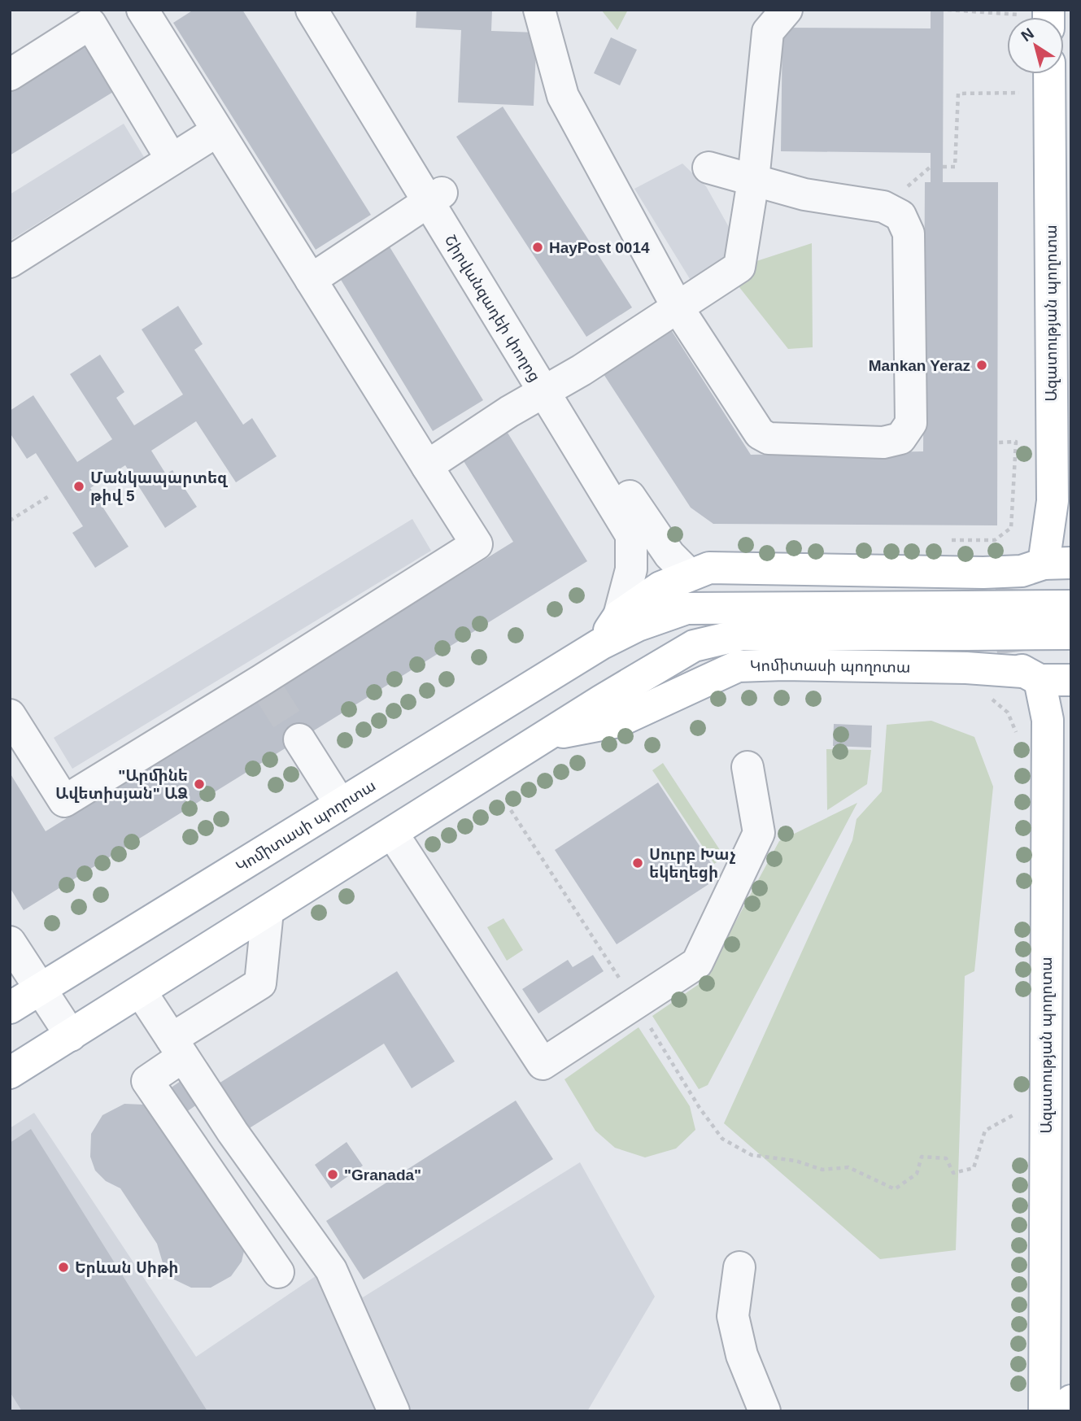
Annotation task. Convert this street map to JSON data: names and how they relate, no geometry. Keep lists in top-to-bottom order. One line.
{"streets":{"main road":["Ազատության պողոտա","Կոմիտասի պողոտա"],"street":["Շիրվանզադեի փողոց"]},"crossings":[["Շիրվանզադեի փողոց","Կոմիտասի պողոտա"],["Ազատության պողոտա","Կոմիտասի պողոտա"]],"places":["HayPost 0014","Mankan Yeraz","Մանկապարտեզ թիվ 5","\"Արմինե Ավետիսյան\" ԱՁ","Սուրբ Խաչ եկեղեցի","\"Granada\"","Երևան Սիթի"],"north":"top left"}
